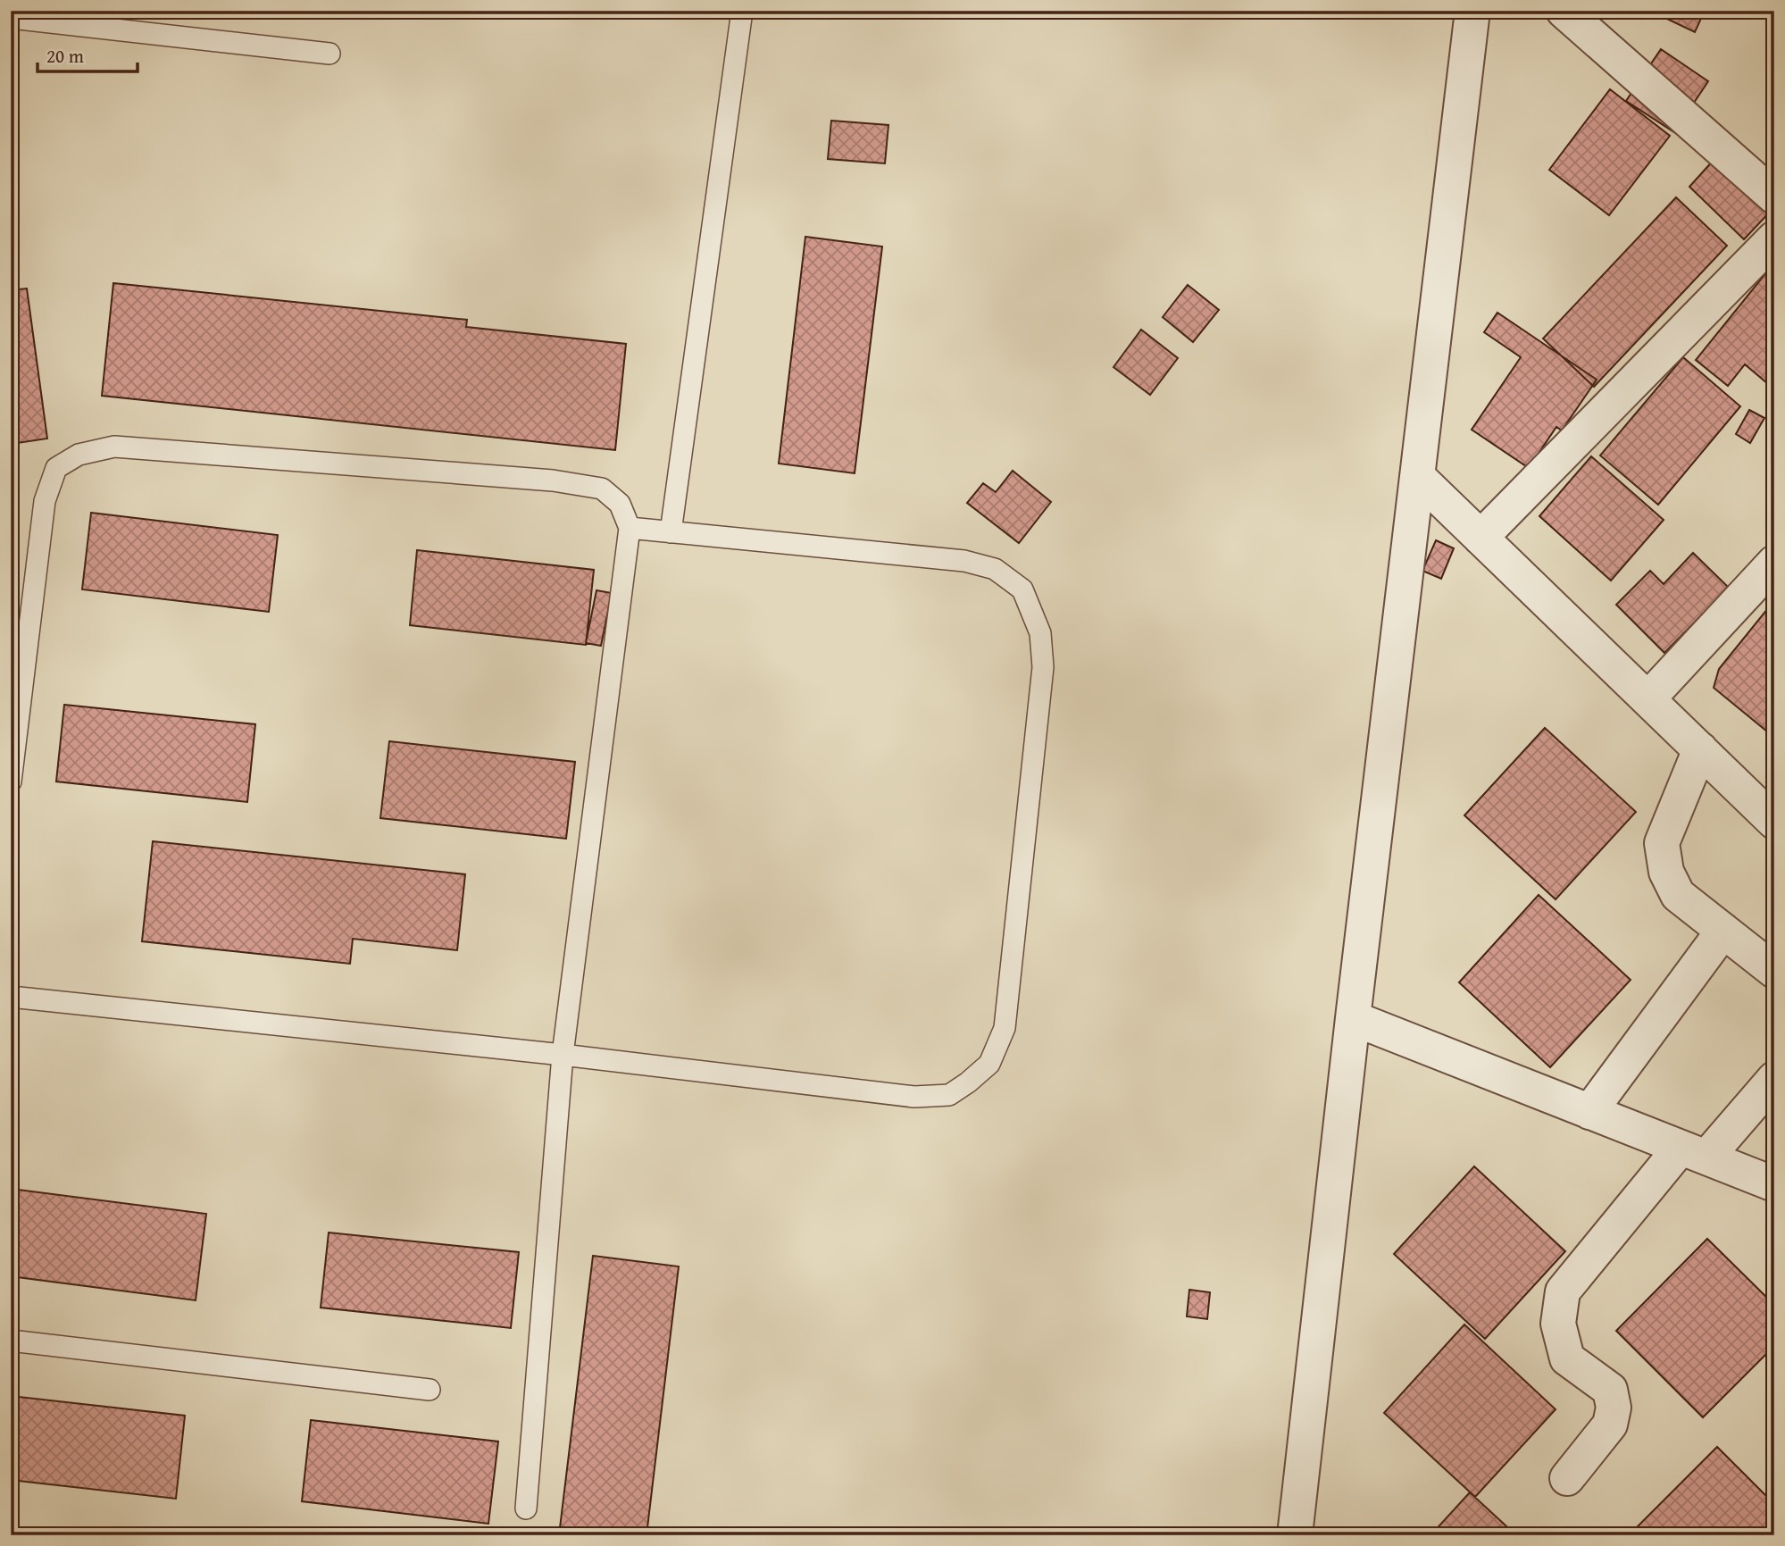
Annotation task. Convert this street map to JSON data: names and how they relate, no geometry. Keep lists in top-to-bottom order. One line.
{"scale_bar":"20 m"}
